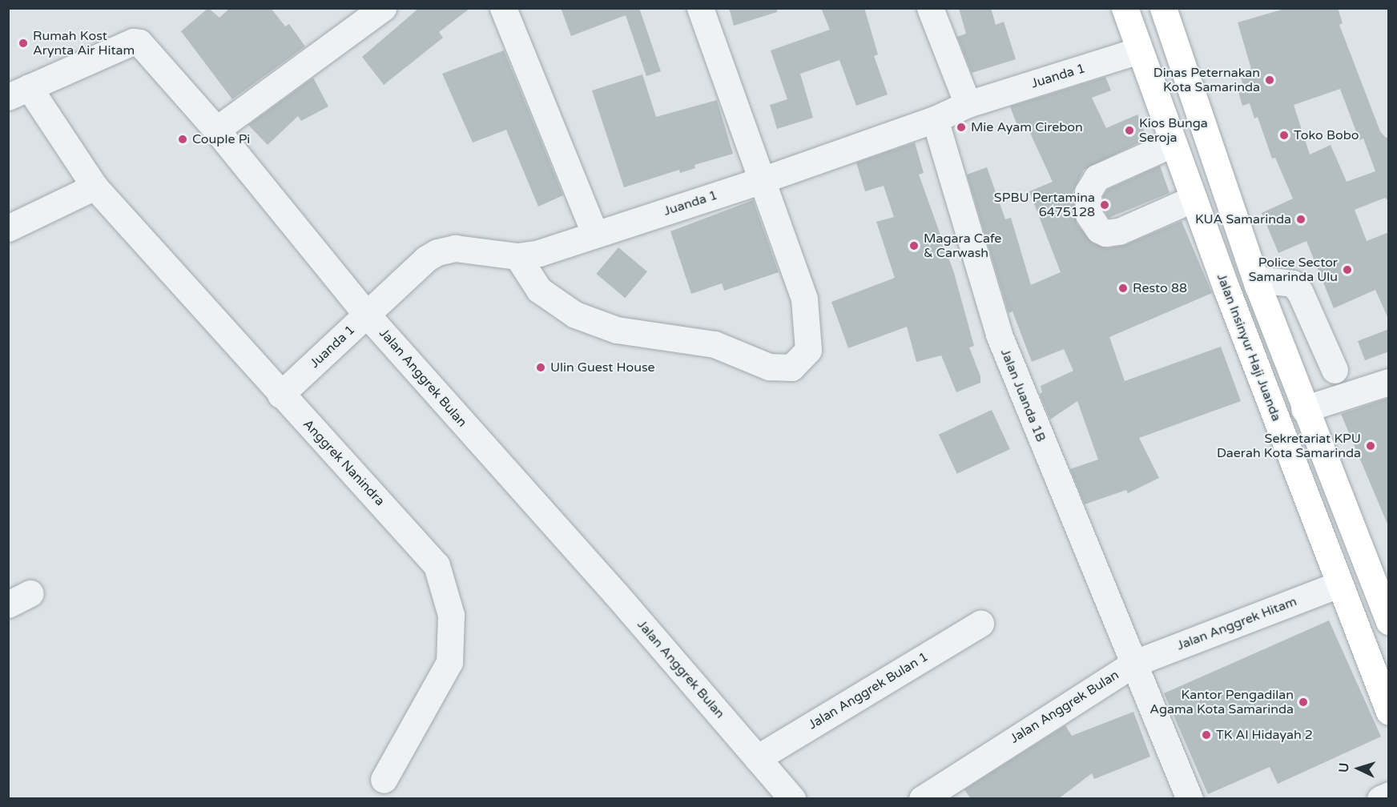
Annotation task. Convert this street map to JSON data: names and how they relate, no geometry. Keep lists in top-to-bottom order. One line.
{"streets":{"highway":["Jalan Insinyur Haji Juanda"],"street":["Juanda 1","Jalan Anggrek Bulan","Jalan Juanda 1B","Anggrek Nanindra","Jalan Anggrek Hitam","Jalan Anggrek Bulan 1"]},"crossings":[["Juanda 1","Jalan Insinyur Haji Juanda"],["Juanda 1","Jalan Anggrek Bulan"],["Juanda 1","Jalan Juanda 1B"],["Juanda 1","Anggrek Nanindra"],["Jalan Insinyur Haji Juanda","Jalan Anggrek Hitam"],["Jalan Anggrek Bulan","Jalan Juanda 1B"],["Jalan Anggrek Bulan","Anggrek Nanindra"],["Jalan Anggrek Bulan","Jalan Anggrek Hitam"],["Jalan Anggrek Bulan","Jalan Anggrek Bulan 1"],["Jalan Juanda 1B","Jalan Anggrek Hitam"]],"places":["Rumah Kost Arynta Air Hitam","Dinas Peternakan Kota Samarinda","Mie Ayam Cirebon","Kios Bunga Seroja","Toko Bobo","Couple Pi","SPBU Pertamina 6475128","KUA Samarinda","Magara Cafe & Carwash","Police Sector Samarinda Ulu","Resto 88","Ulin Guest House","Sekretariat KPU Daerah Kota Samarinda","Kantor Pengadilan Agama Kota Samarinda","TK Al Hidayah 2"],"north":"left"}
